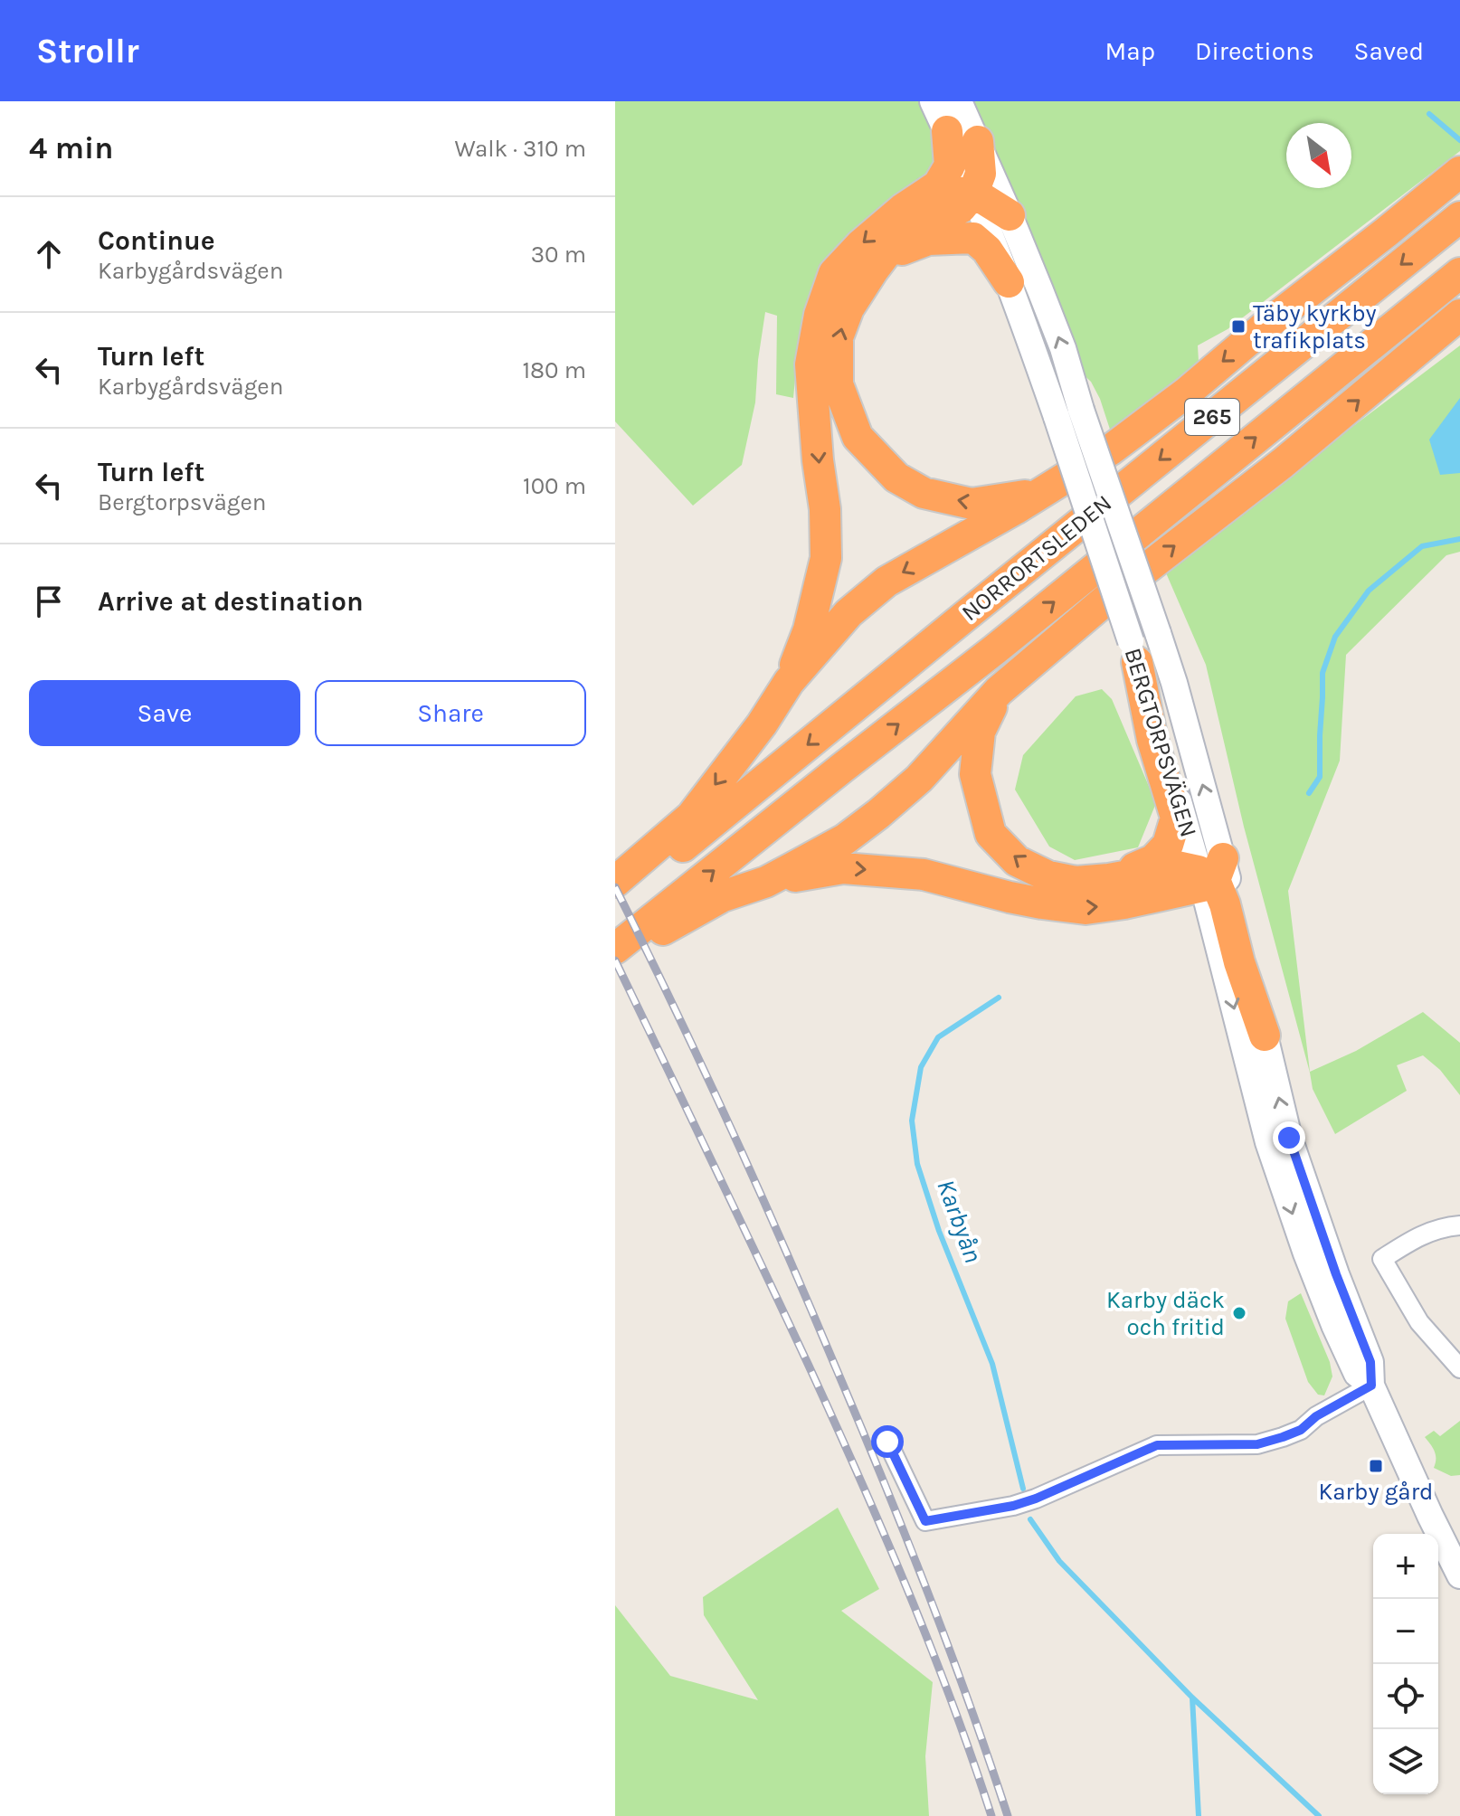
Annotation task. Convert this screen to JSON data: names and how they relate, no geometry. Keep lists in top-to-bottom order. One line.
{"streets":{"highway":["265","NORRORTSLEDEN"],"main road":["BERGTORPSVÄGEN"]},"water":["Karbyån"],"places":{"transit":["Täby kyrkby trafikplats","Karby gård"],"other":["Karby däck och fritid"]},"north":"bottom right","page":{"header":"Strollr","nav":["Map","Directions","Saved"],"heading":["4 min","Walk · 310 m"],"list":[["Continue","Karbygårdsvägen","30 m"],["Turn left","Karbygårdsvägen","180 m"],["Turn left","Bergtorpsvägen","100 m"],"Arrive at destination"],"buttons":["Save","Share"],"map_buttons":["+","−"]}}
